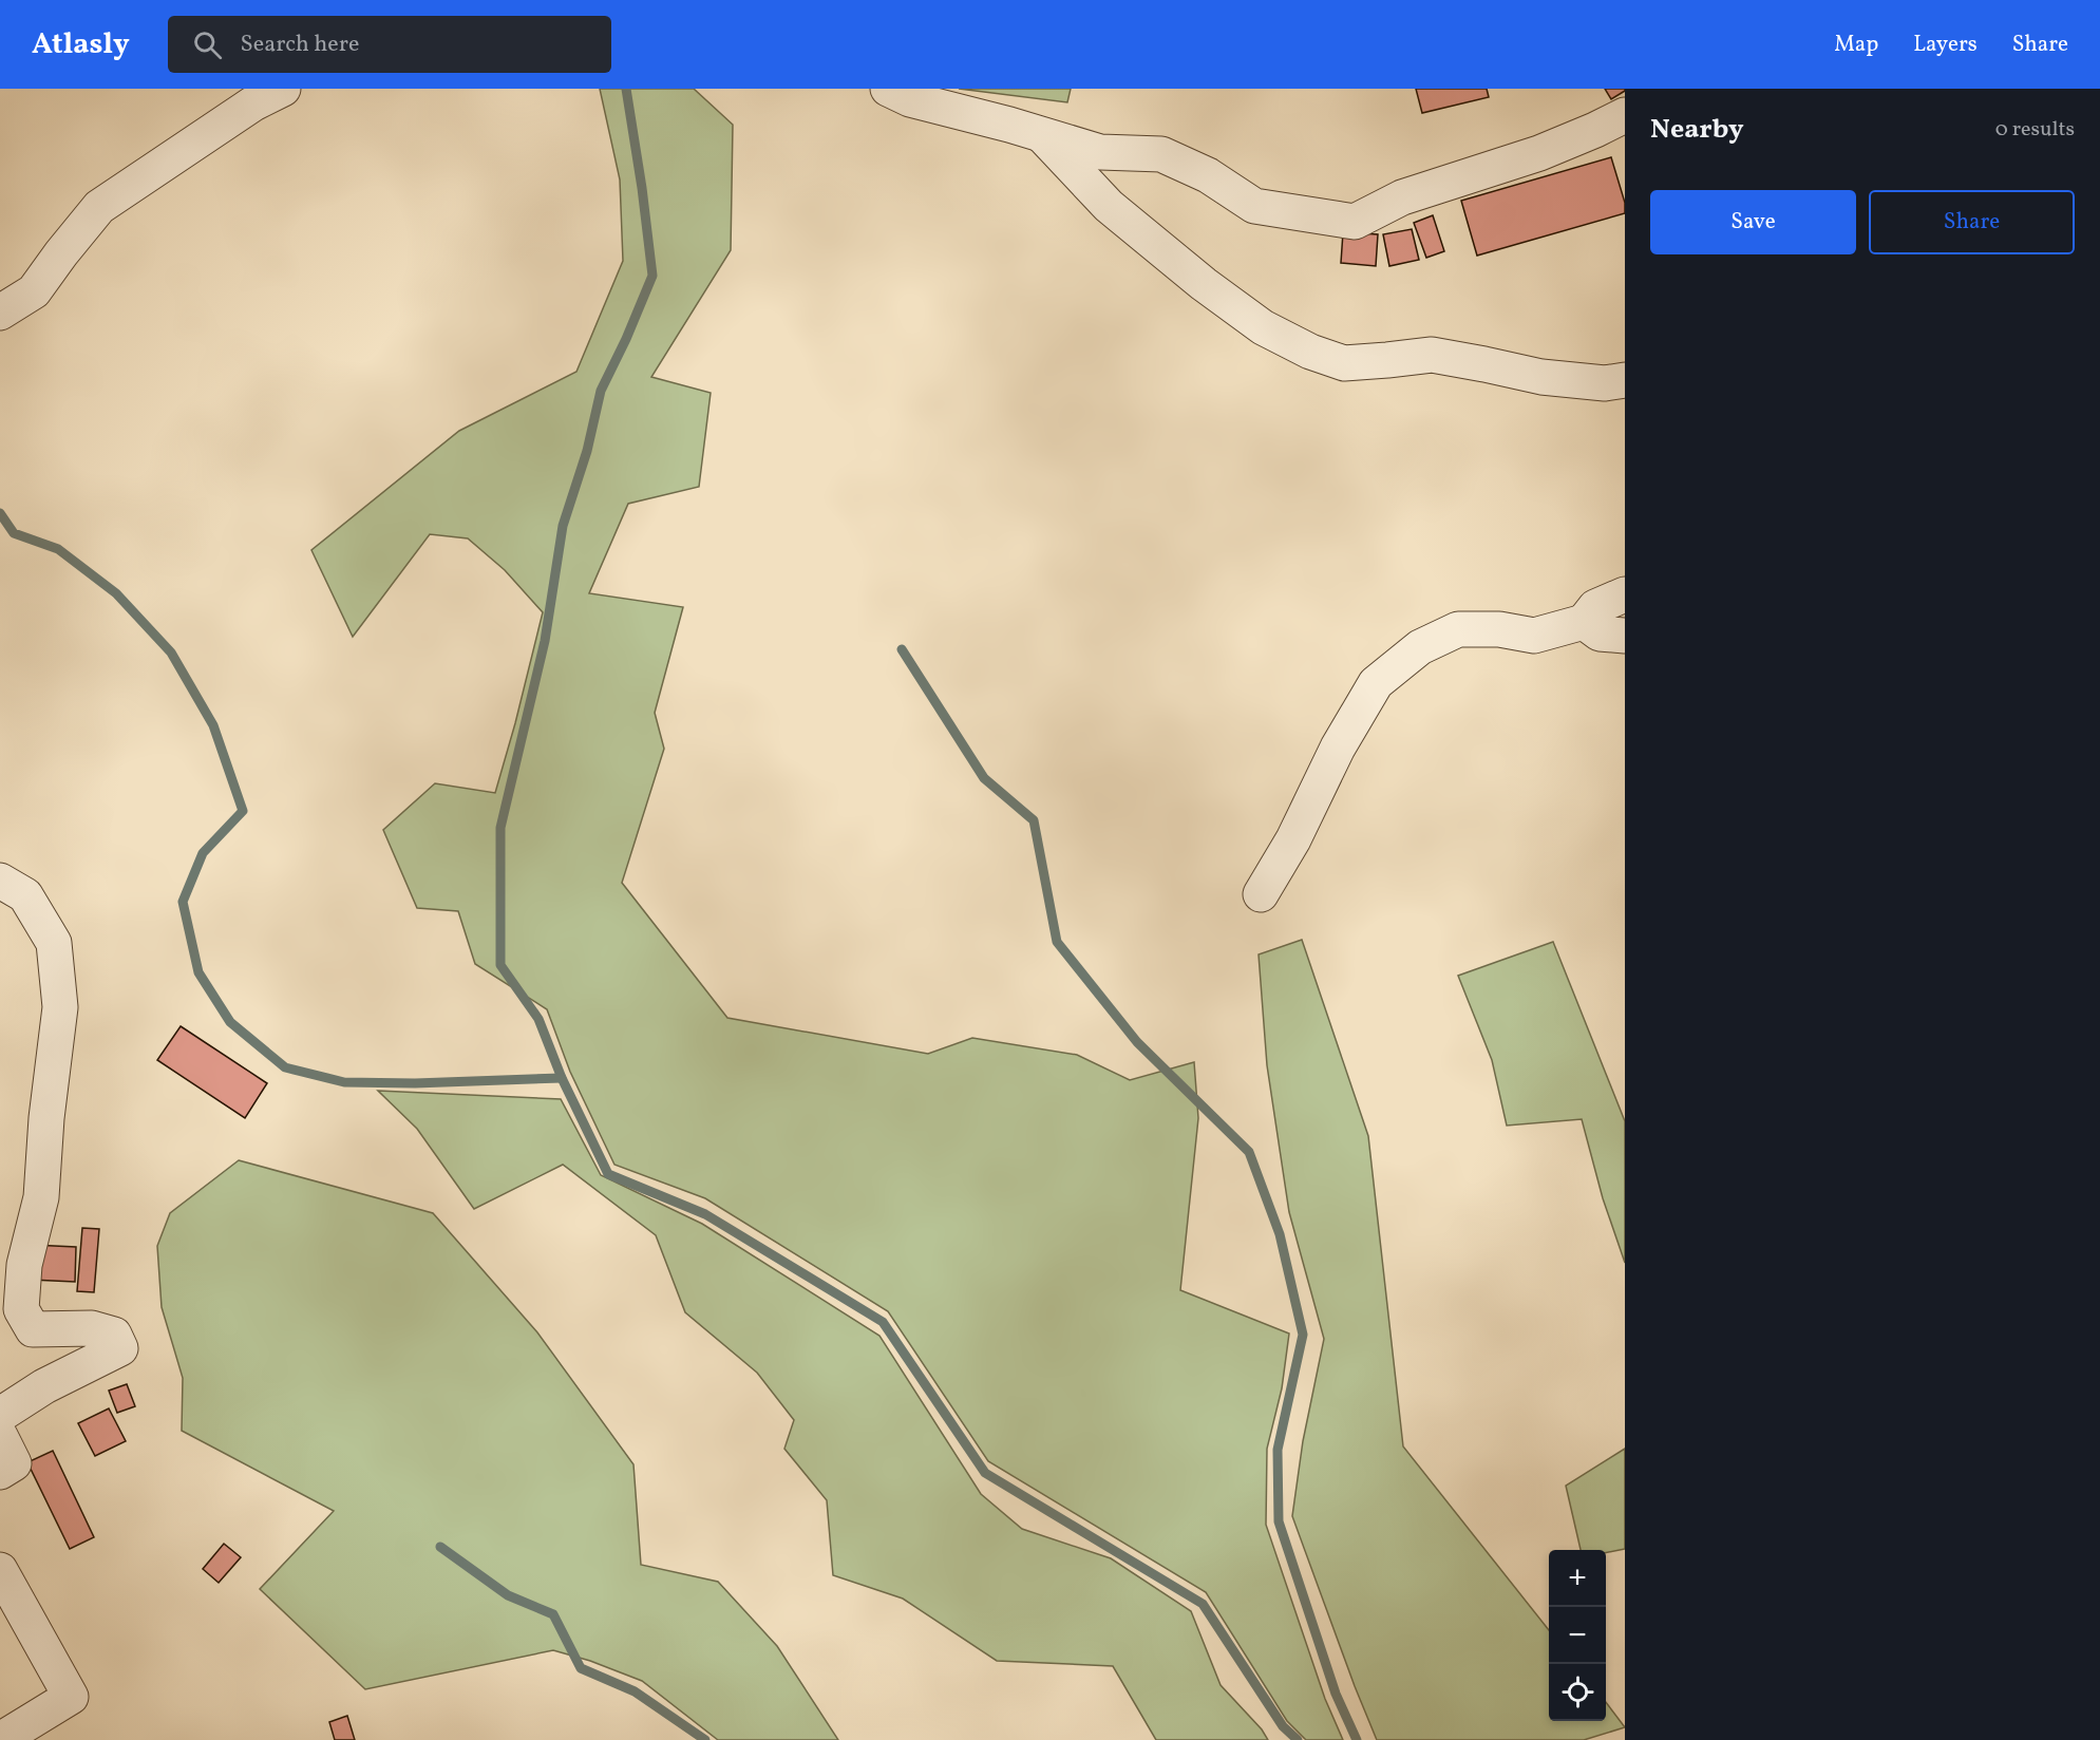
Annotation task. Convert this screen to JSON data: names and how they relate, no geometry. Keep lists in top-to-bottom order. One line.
{"page":{"header":"Atlasly","search":"Search here","nav":["Map","Layers","Share"],"heading":["Nearby","0 results"],"buttons":["Save","Share"],"map_buttons":["+","−"]}}
